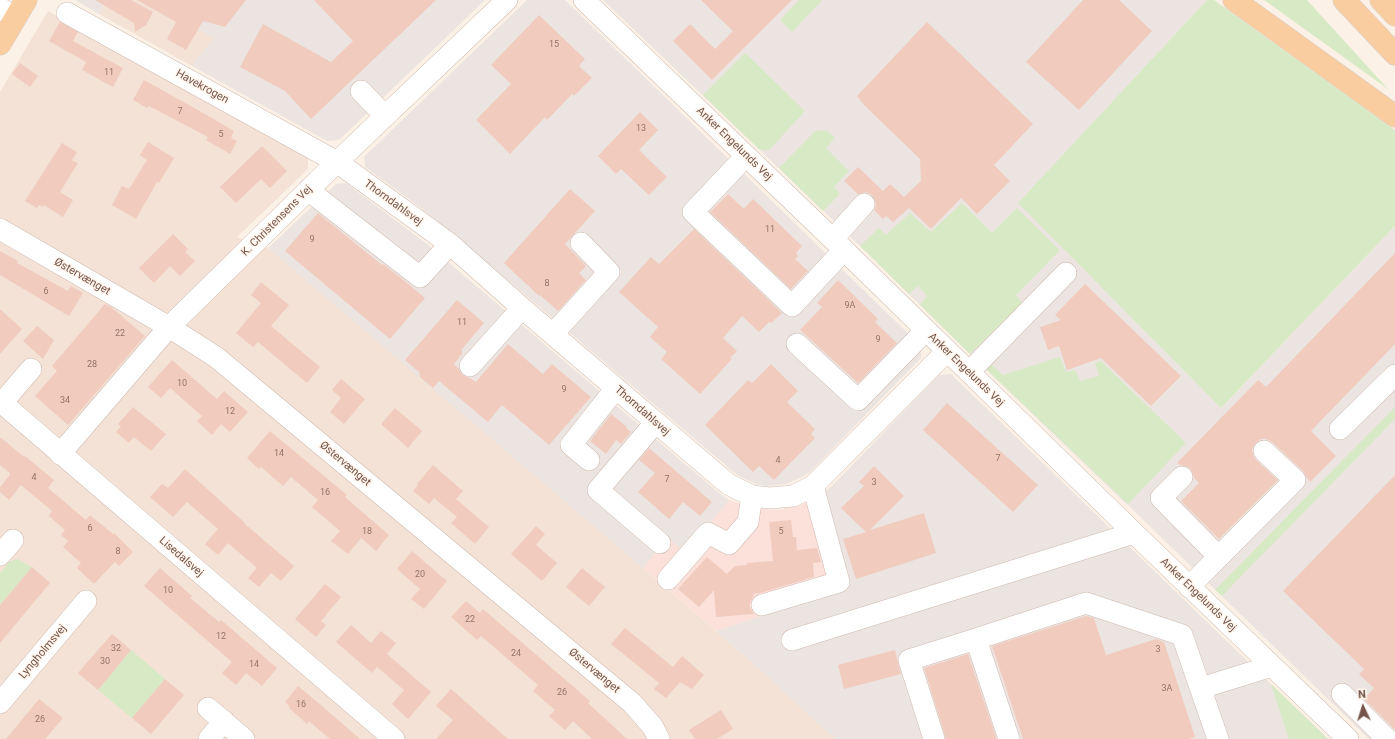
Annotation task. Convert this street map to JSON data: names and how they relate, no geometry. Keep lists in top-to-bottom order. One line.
{"streets":{"street":["Havekrogen","Anker Engelunds Vej","Thorndahlsvej","K. Christensens Vej","Østervænget","Lisedalsvej","Lyngholmsvej"]},"crossings":[["Havekrogen","Thorndahlsvej"],["Havekrogen","K. Christensens Vej"],["Anker Engelunds Vej","Thorndahlsvej"],["Thorndahlsvej","K. Christensens Vej"],["K. Christensens Vej","Østervænget"],["K. Christensens Vej","Lisedalsvej"]],"house_numbers":["15","11","7","13","5","11","9","8","6","9A","11","22","9","28","10","9","34","12","14","7","4","4","7","3","16","6","18","5","8","20","10","22","12","32","3","24","30","14","3A","26","16","26"],"north":"top"}
